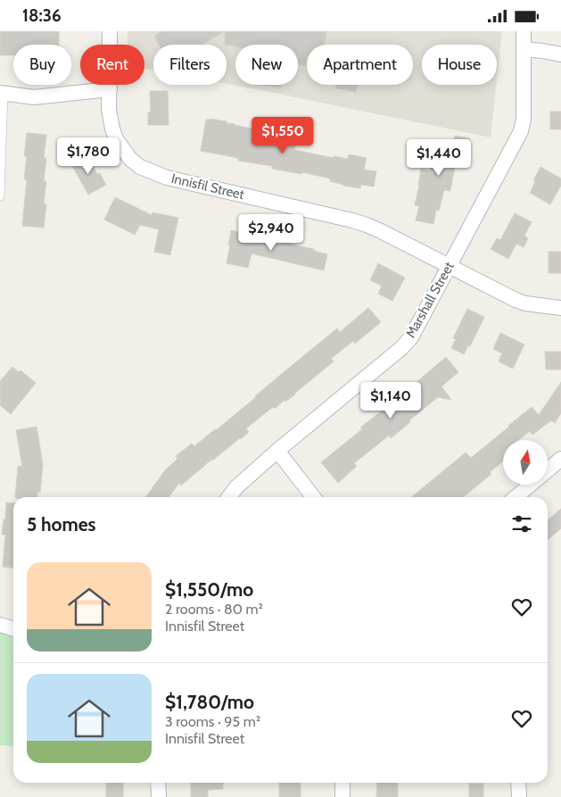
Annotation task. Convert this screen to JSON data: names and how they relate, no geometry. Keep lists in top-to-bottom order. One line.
{"streets":{"street":["Innisfil Street","Marshall Street"]},"crossings":[["Innisfil Street","Marshall Street"]],"north":"top","page":{"status":"18:36","chip":["Buy","Rent","Filters","New","Apartment","House"],"price":["$1,550","$1,780","$1,440","$2,940","$1,140"],"heading":"5 homes","list":[{"name":"$1,550/mo","note":"2 rooms · 80 m² · Innisfil Street"},{"name":"$1,780/mo","note":"3 rooms · 95 m² · Innisfil Street"}]}}
